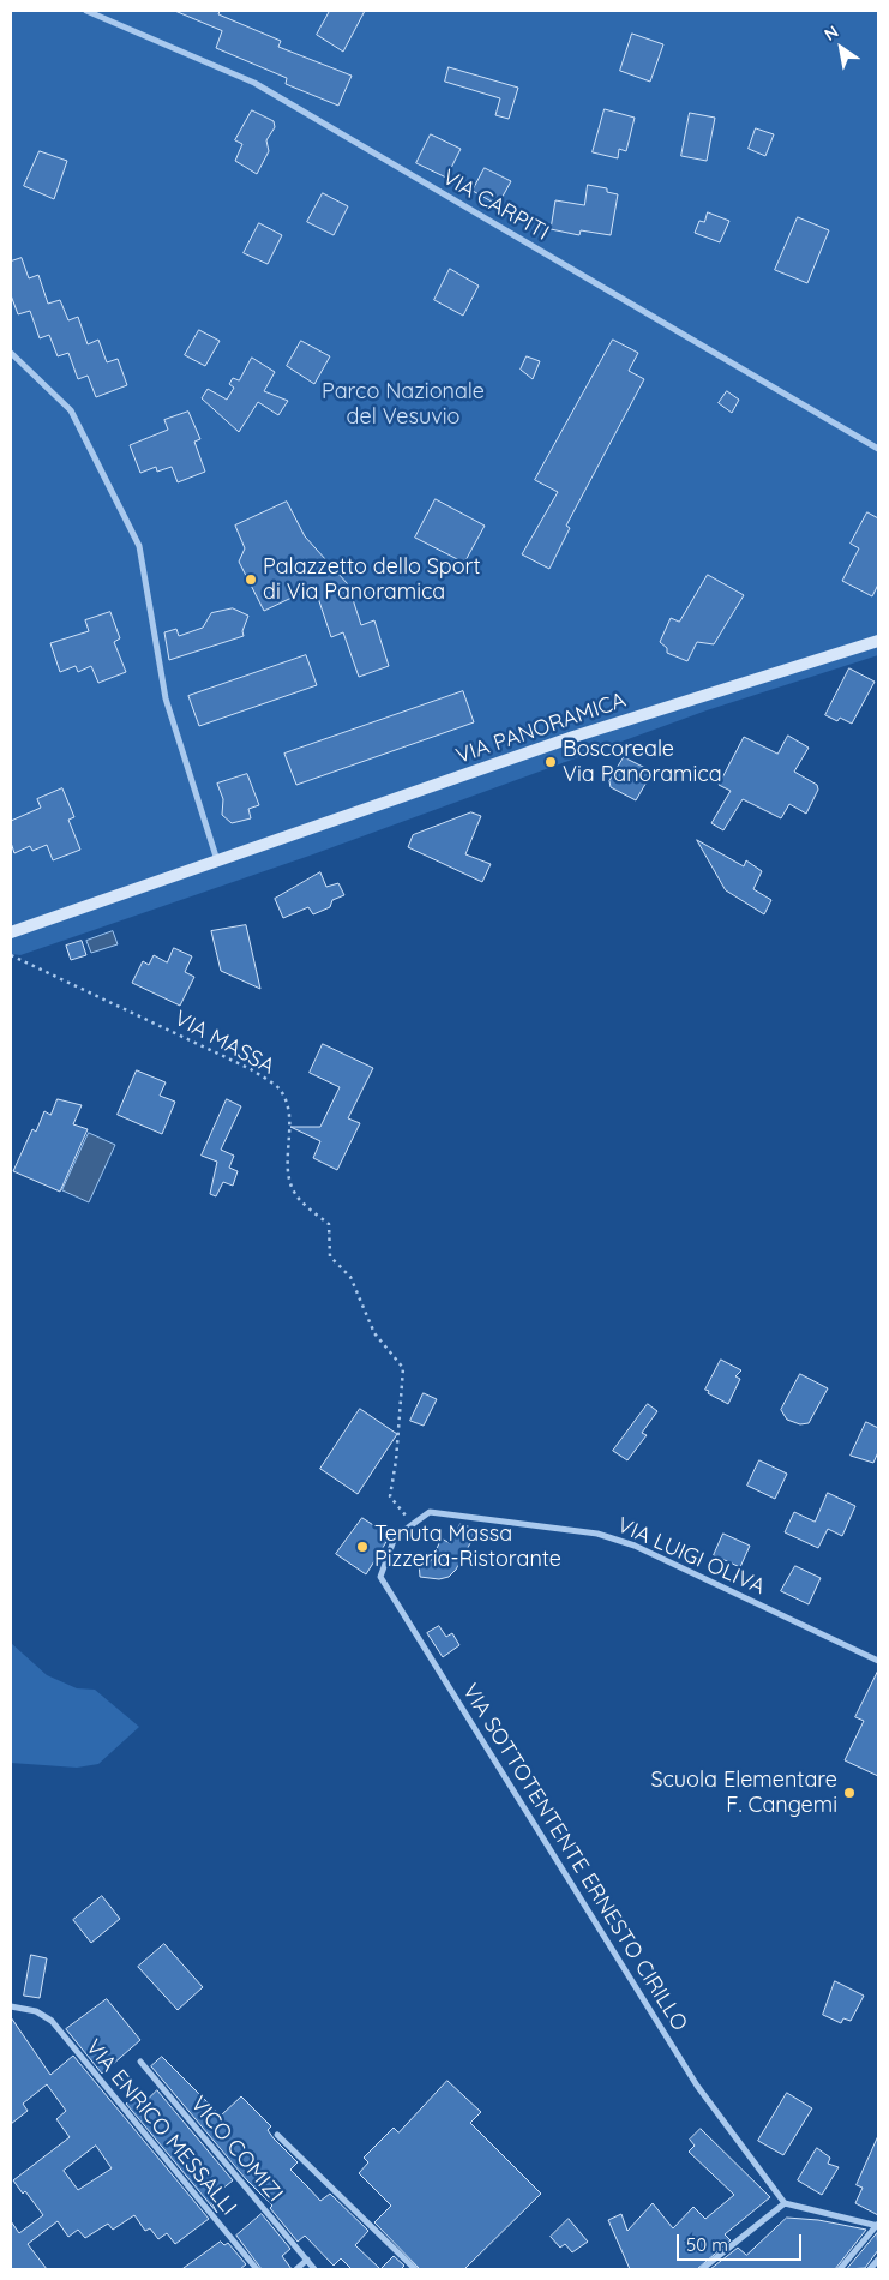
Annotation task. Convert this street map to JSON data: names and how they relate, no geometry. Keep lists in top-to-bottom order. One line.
{"streets":{"street":["VIA CARPITI","VIA PANORAMICA","VIA LUIGI OLIVA","VIA SOTTOTENTENTE ERNESTO CIRILLO","VIA ENRICO MESSALLI","VICO COMIZI"],"path":["VIA MASSA"]},"crossings":[["VIA MASSA","VIA LUIGI OLIVA"],["VIA MASSA","VIA SOTTOTENTENTE ERNESTO CIRILLO"],["VIA LUIGI OLIVA","VIA SOTTOTENTENTE ERNESTO CIRILLO"]],"parks":["Parco Nazionale del Vesuvio"],"places":["Palazzetto dello Sport di Via Panoramica","Boscoreale Via Panoramica","Tenuta Massa Pizzeria-Ristorante","Scuola Elementare F. Cangemi"],"scale_bar":"50 m","north":"top left"}
